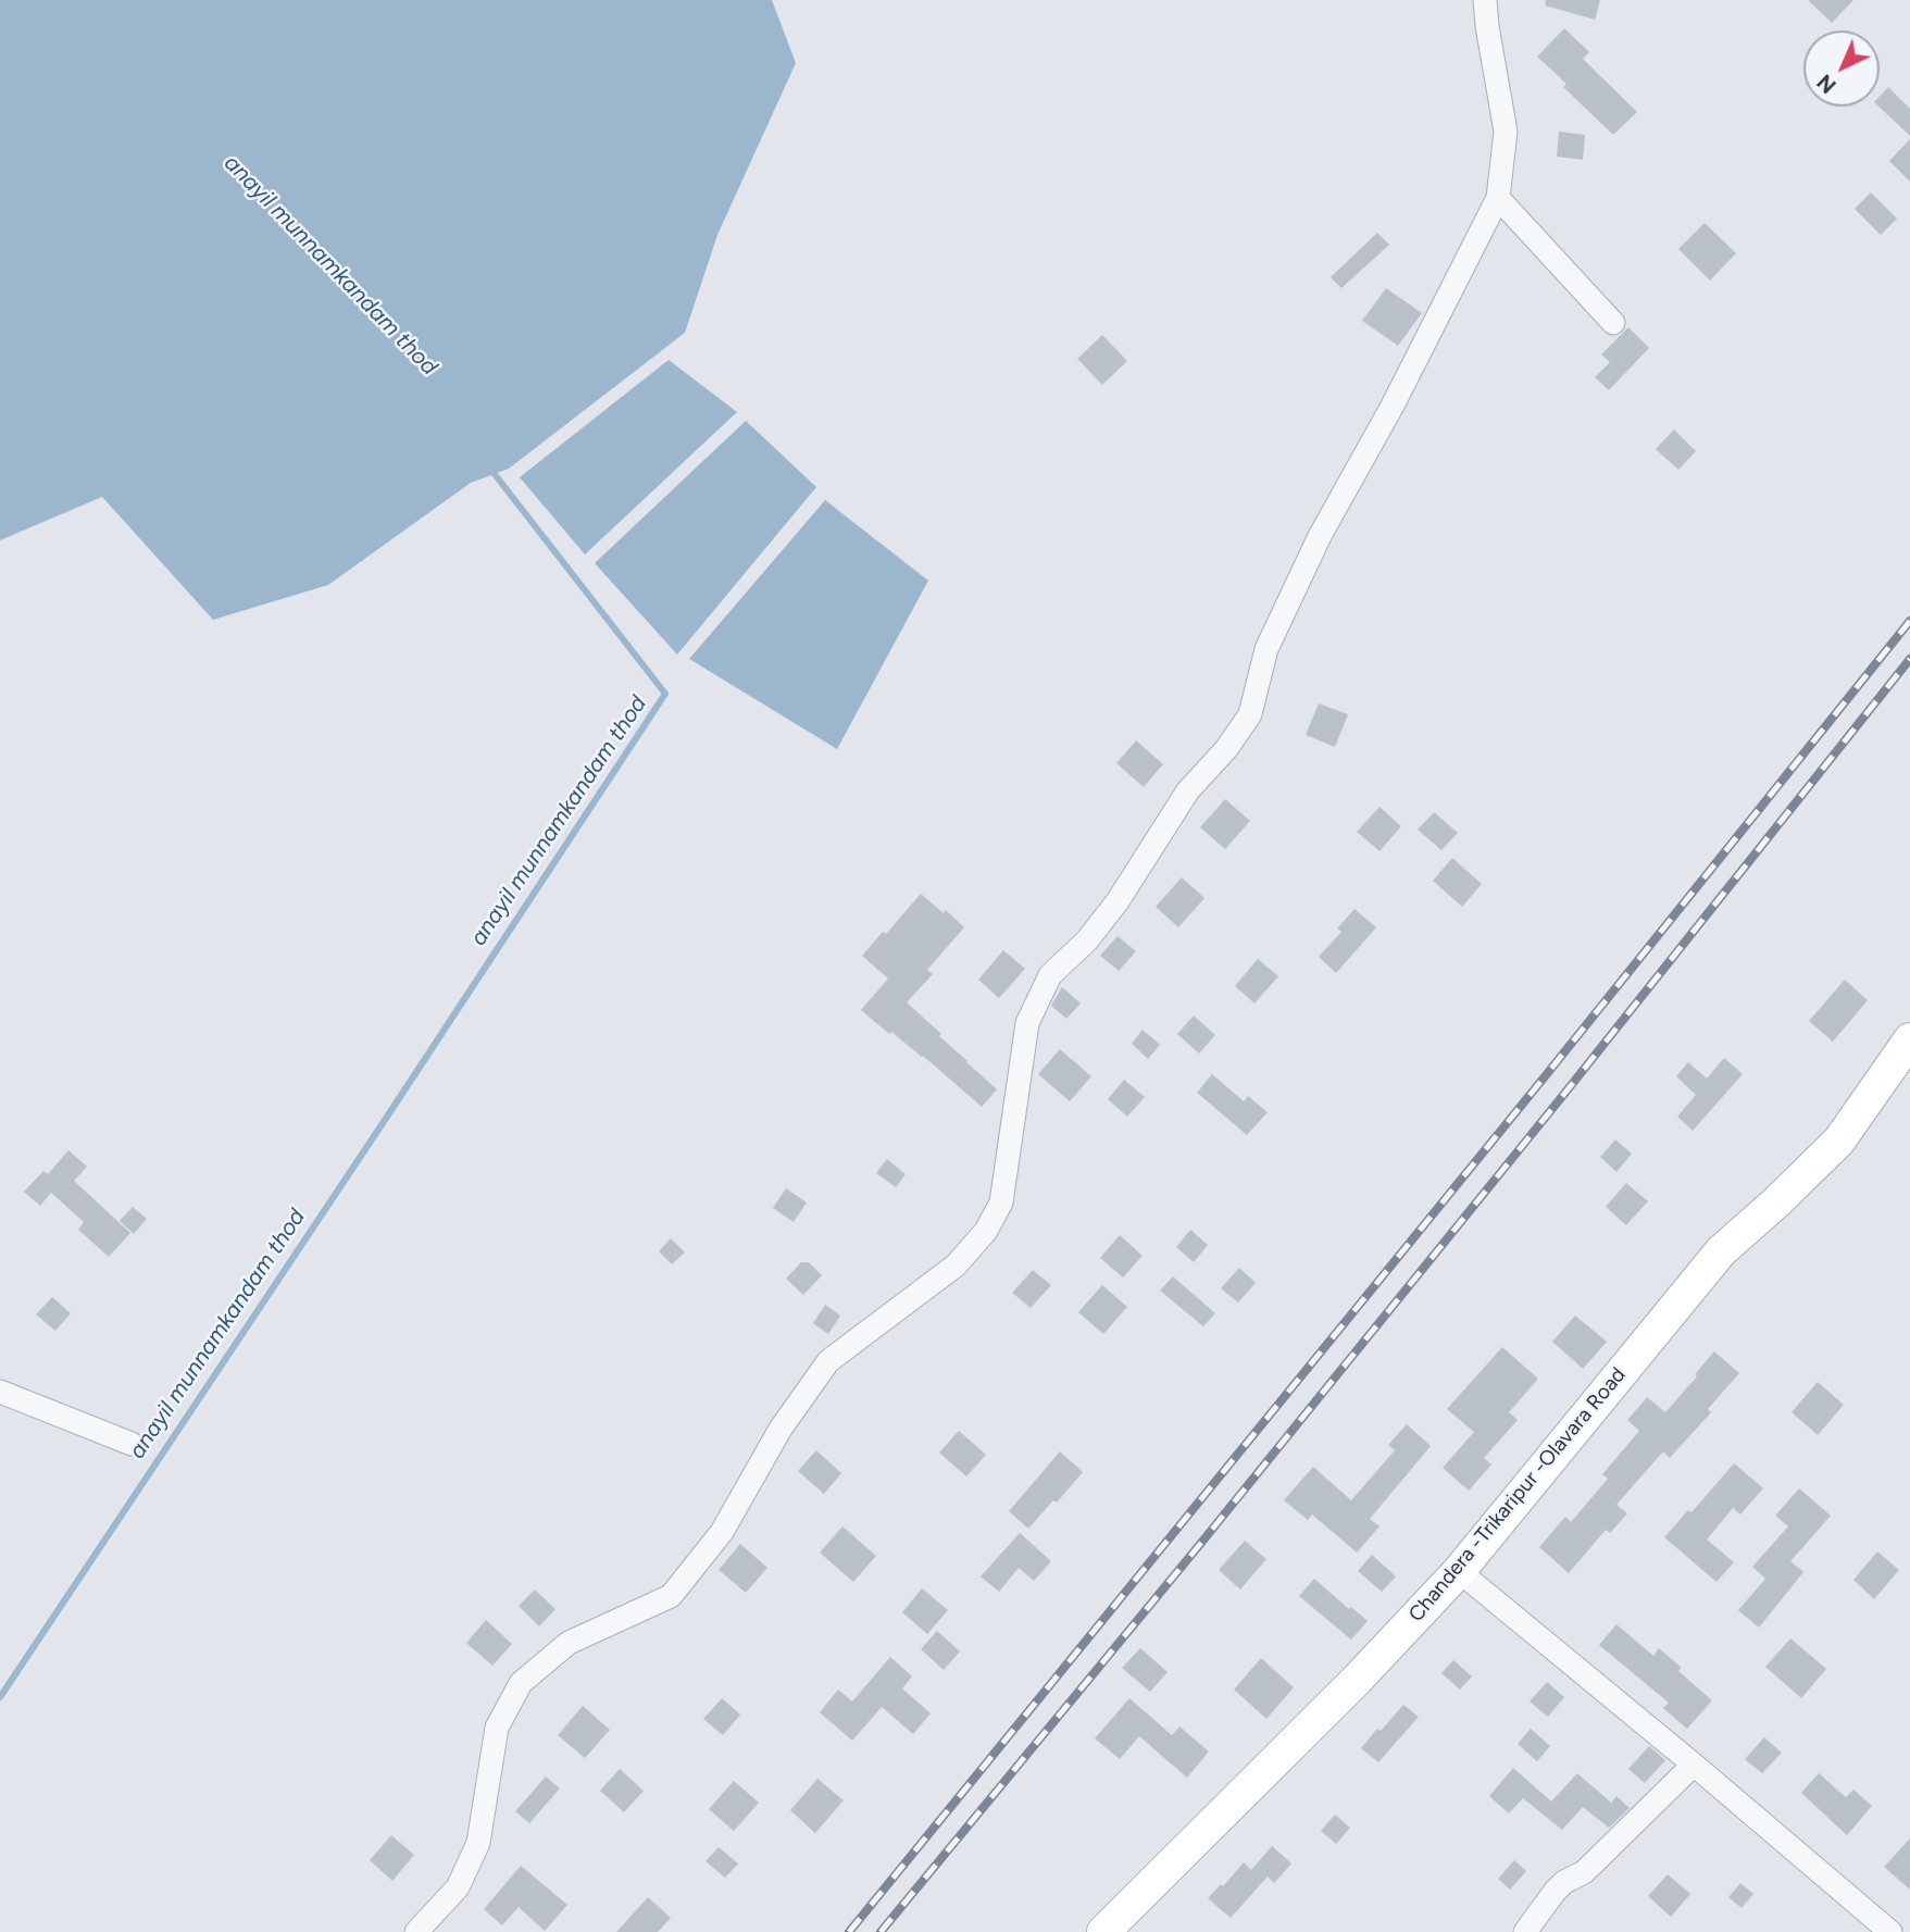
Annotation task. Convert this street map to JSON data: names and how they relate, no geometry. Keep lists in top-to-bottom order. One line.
{"streets":{"main road":["Chandera -Trikaripur -Olavara Road"]},"water":["anayil munnamkandam thod"],"north":"bottom left"}
